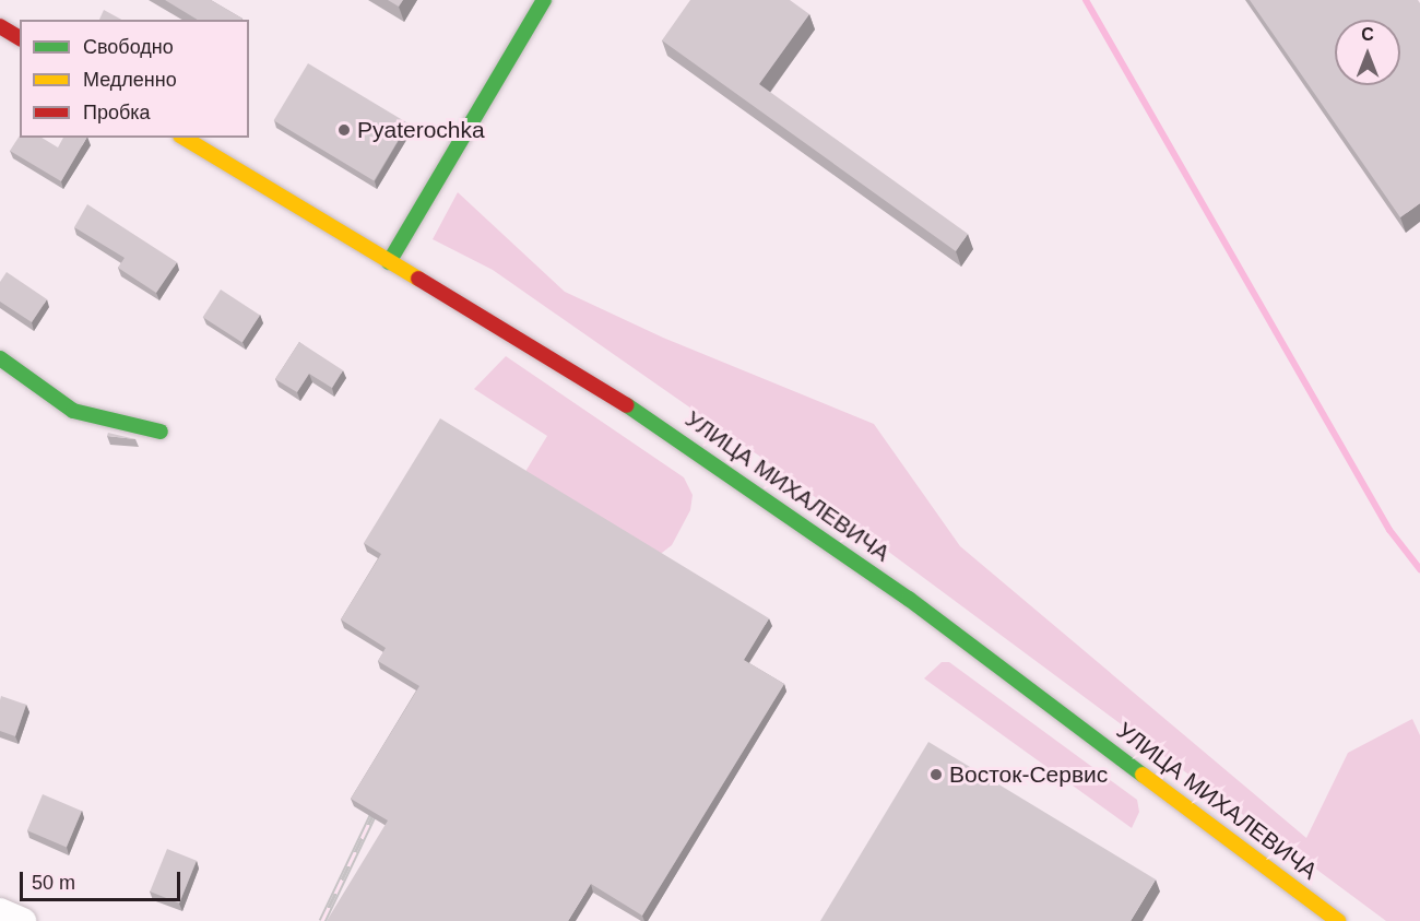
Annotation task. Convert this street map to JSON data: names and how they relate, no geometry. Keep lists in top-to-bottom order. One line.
{"streets":{"street":["УЛИЦА МИХАЛЕВИЧА"]},"places":["Pyaterochka","Восток-Сервис"],"legend":["Свободно","Медленно","Пробка"],"scale_bar":"50 m","north":"top"}
